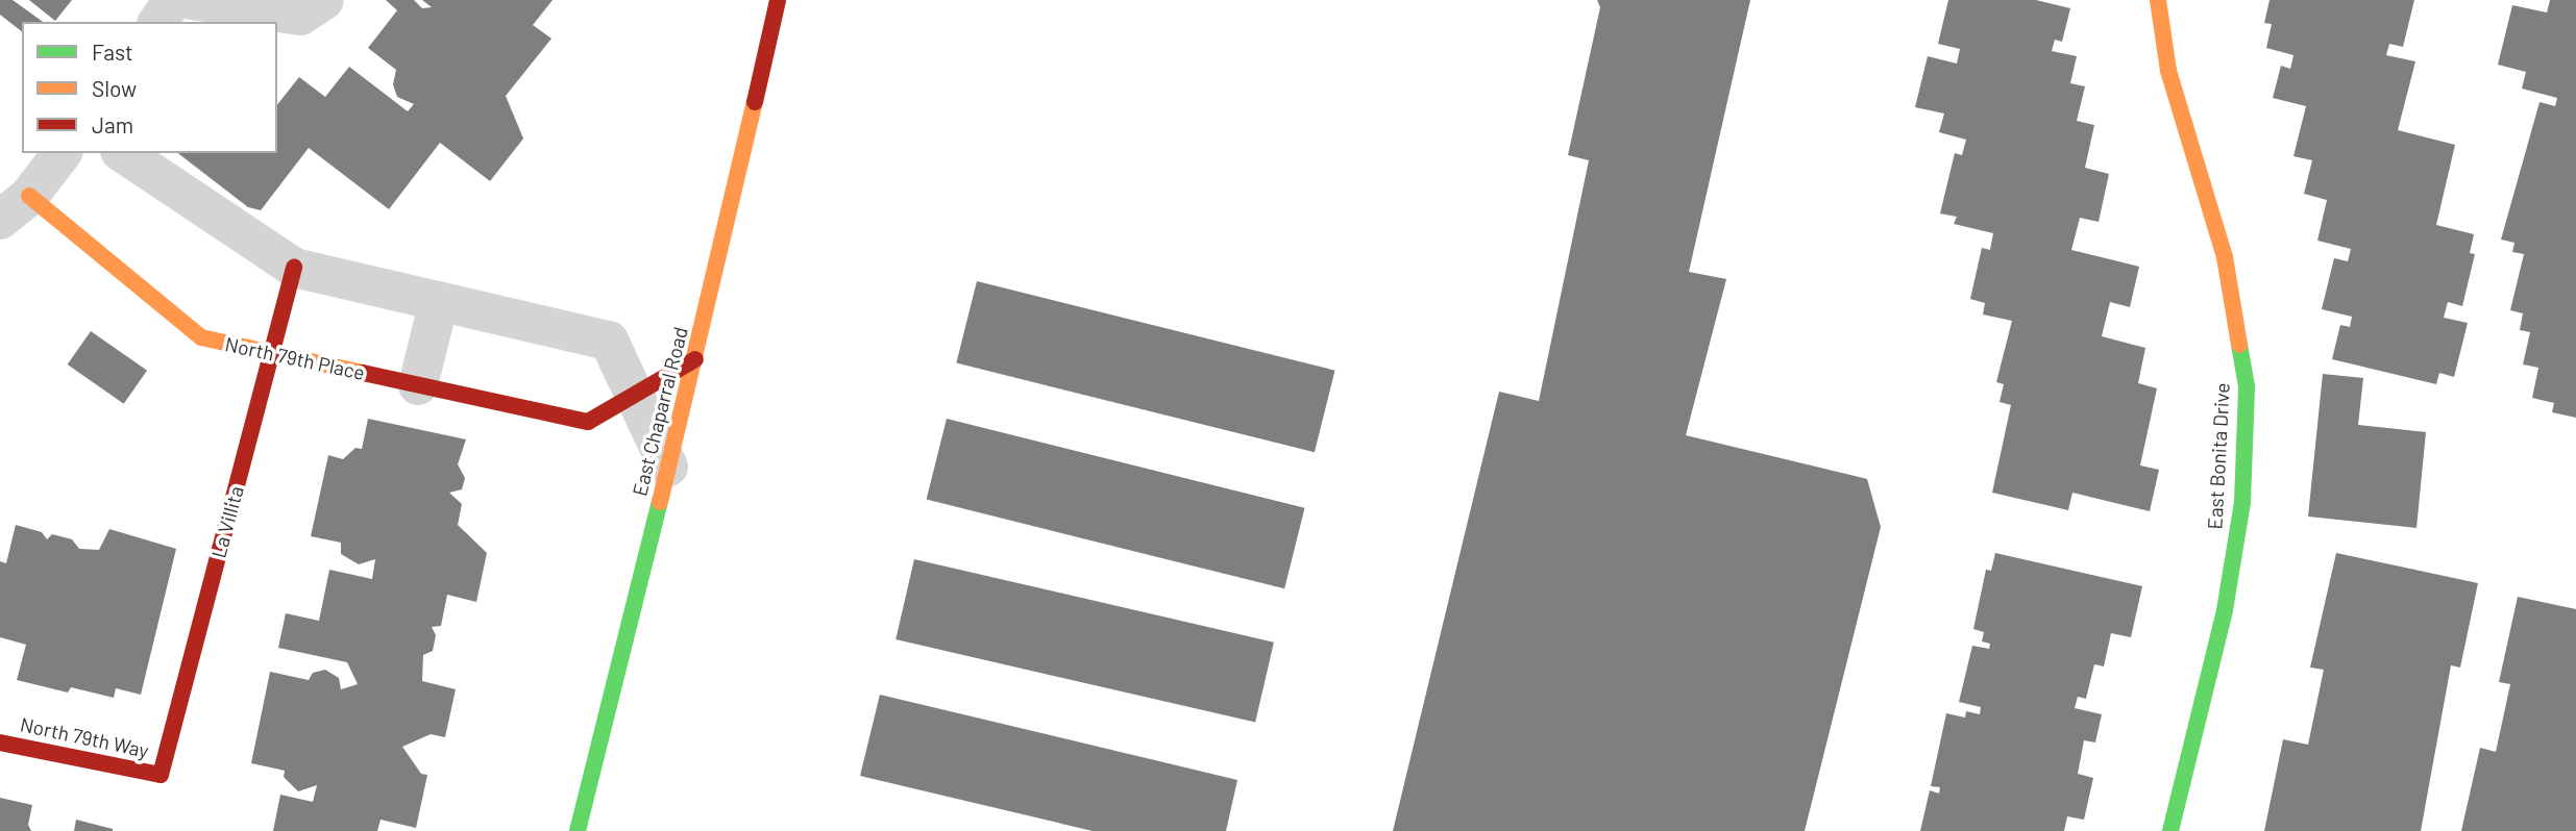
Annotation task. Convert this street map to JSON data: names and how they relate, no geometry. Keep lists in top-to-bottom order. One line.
{"streets":{"street":["North 79th Place","East Chaparral Road","East Bonita Drive","La Villita","North 79th Way"]},"crossings":[["North 79th Place","East Chaparral Road"],["North 79th Place","La Villita"],["La Villita","North 79th Way"]],"legend":["Fast","Slow","Jam"]}
